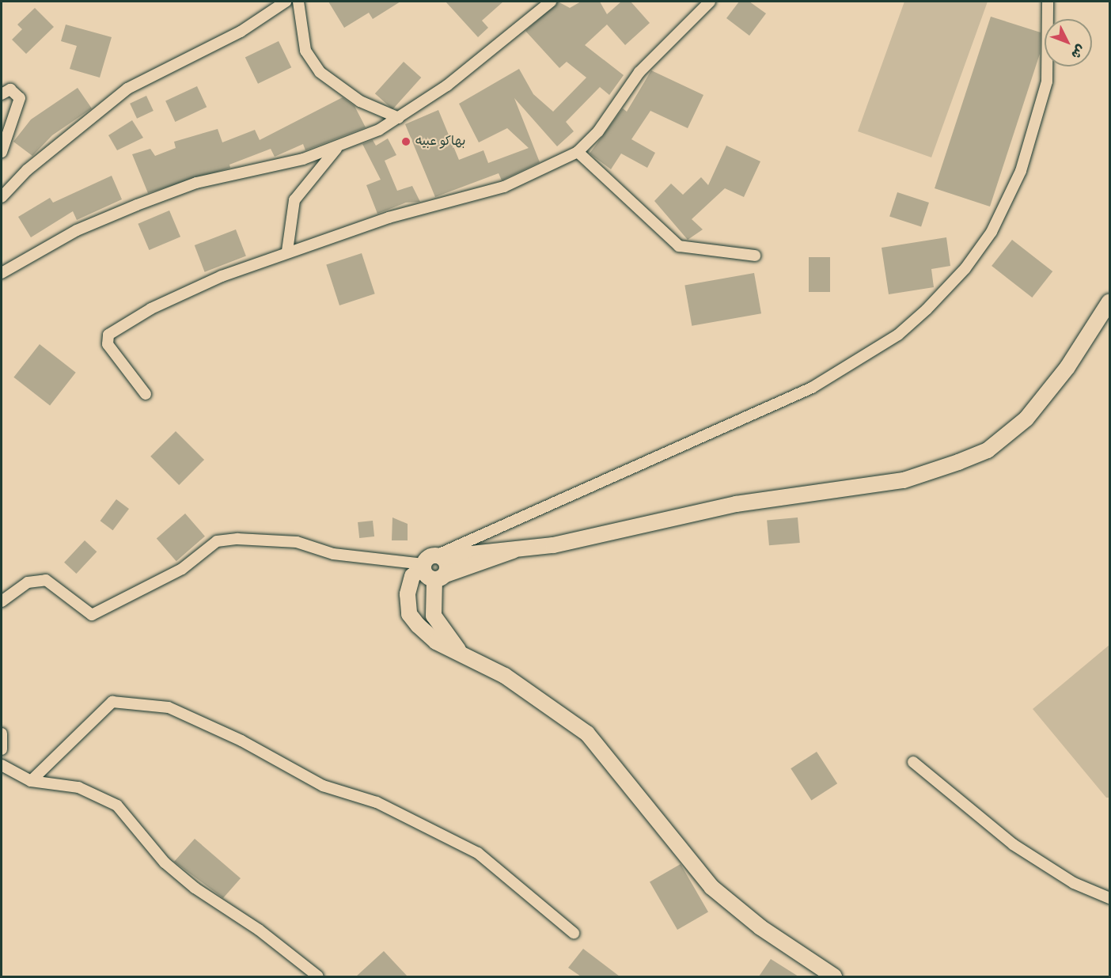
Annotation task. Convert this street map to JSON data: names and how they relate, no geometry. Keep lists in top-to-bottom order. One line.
{"places":["بهاكو عبيه"],"north":"bottom right"}
